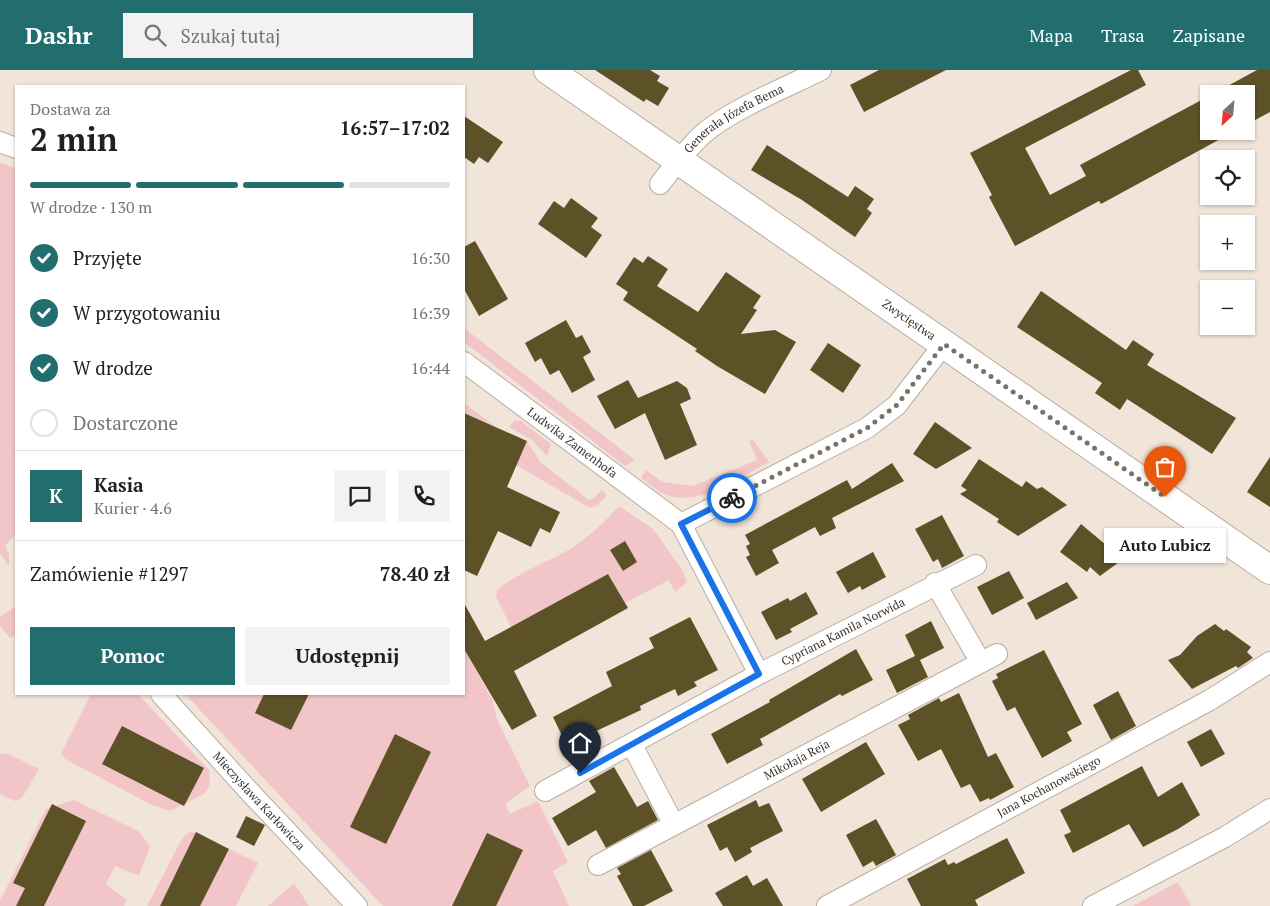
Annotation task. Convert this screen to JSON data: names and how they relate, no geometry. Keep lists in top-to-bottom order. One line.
{"streets":{"main road":["Zwycięstwa"],"street":["Generała Józefa Bema","Ludwika Zamenhofa","Cypriana Kamila Norwida","Mikołaja Reja","Jana Kochanowskiego","Mieczysława Karłowicza"]},"crossings":[["Generała Józefa Bema","Zwycięstwa"],["Ludwika Zamenhofa","Cypriana Kamila Norwida"],["Cypriana Kamila Norwida","Mikołaja Reja"]],"places":["Auto Lubicz"],"north":"bottom left","page":{"header":"Dashr","search":"Szukaj tutaj","nav":["Mapa","Trasa","Zapisane"],"map_buttons":["+","−"],"heading":["2 min","Dostawa za","16:57–17:02"],"panel":["Kasia","Kurier · 4.6","Zamówienie #1297","78.40 zł"],"bar":"W drodze · 130 m","list":[["Przyjęte","16:30"],["W przygotowaniu","16:39"],["W drodze","16:44"],"Dostarczone"],"round":"K","bubble":"Auto Lubicz","buttons":["Pomoc","Udostępnij"]}}
